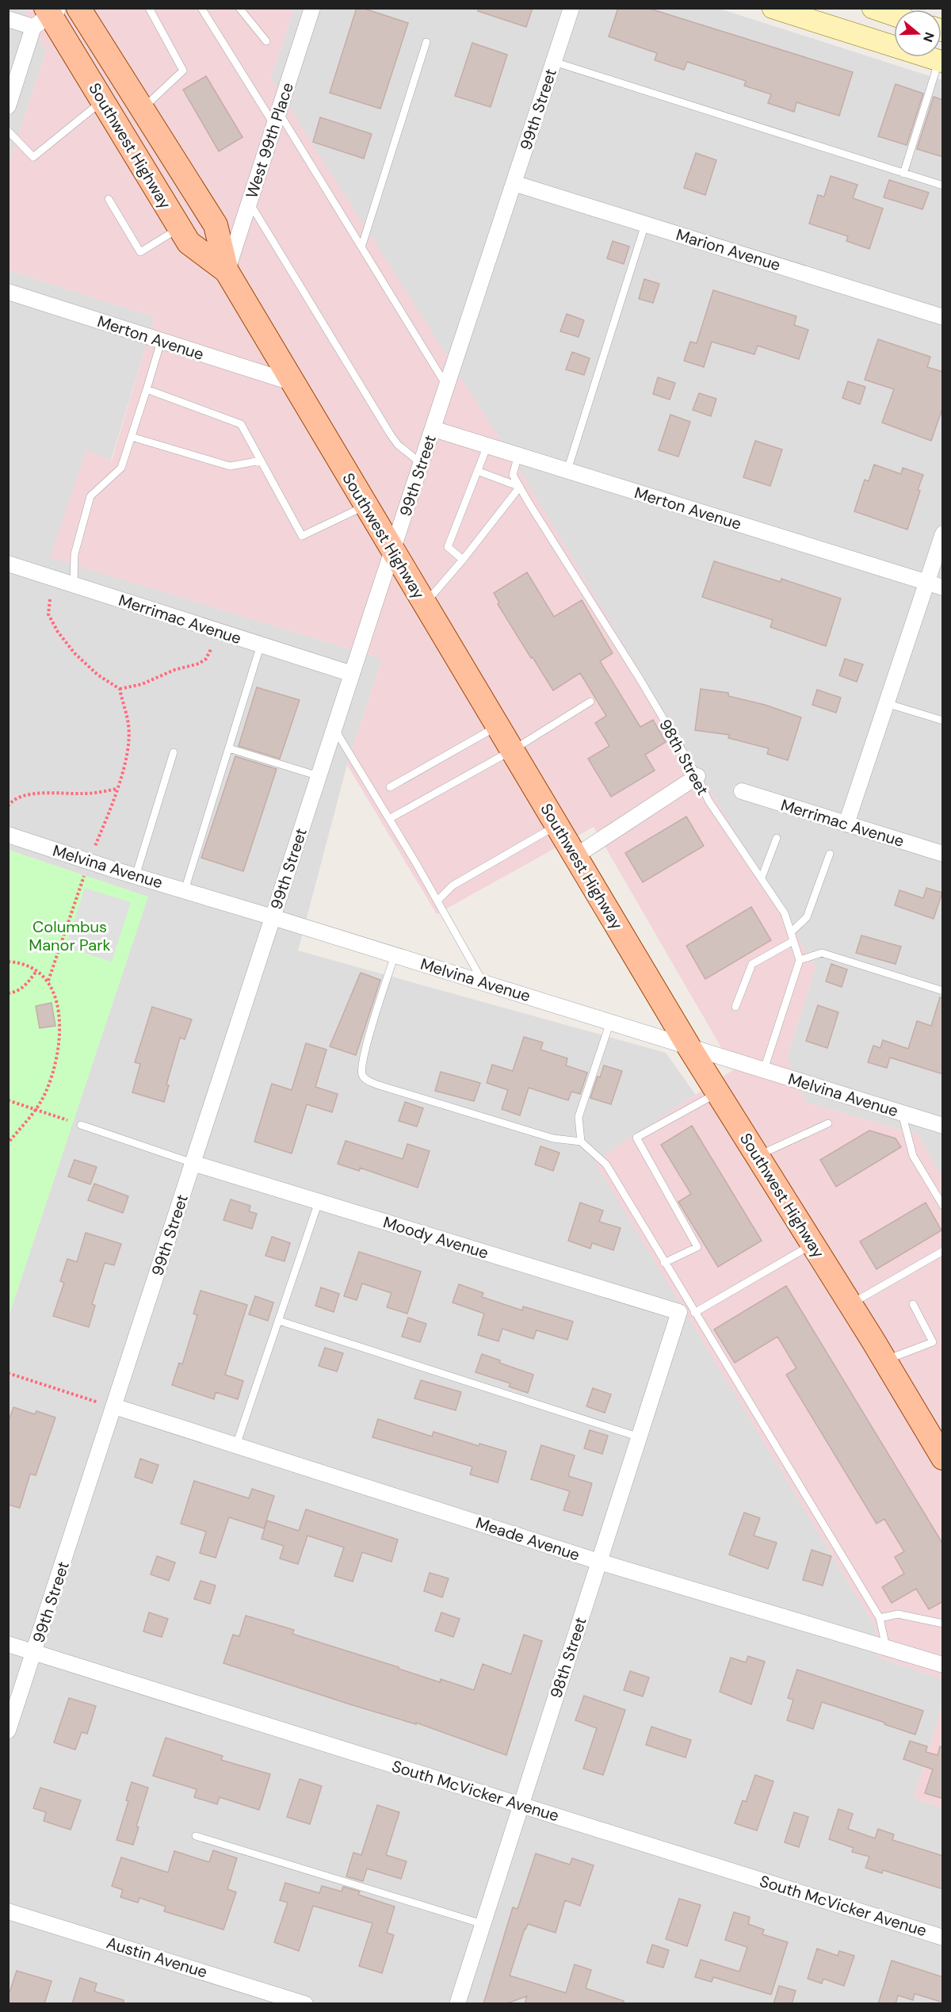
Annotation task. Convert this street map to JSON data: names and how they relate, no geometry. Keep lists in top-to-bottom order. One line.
{"streets":{"main road":["Southwest Highway"],"street":["99th Street","West 99th Place","Marion Avenue","Merton Avenue","Merrimac Avenue","98th Street","Melvina Avenue","Moody Avenue","Meade Avenue","South McVicker Avenue","Austin Avenue"]},"crossings":[["99th Street","Southwest Highway"],["99th Street","Marion Avenue"],["99th Street","Merton Avenue"],["99th Street","Merrimac Avenue"],["99th Street","Melvina Avenue"],["99th Street","Moody Avenue"],["99th Street","Meade Avenue"],["99th Street","South McVicker Avenue"],["West 99th Place","Southwest Highway"],["Southwest Highway","Merton Avenue"],["Southwest Highway","Melvina Avenue"],["Merton Avenue","98th Street"],["98th Street","Moody Avenue"],["98th Street","Meade Avenue"],["98th Street","South McVicker Avenue"]],"parks":["Columbus Manor Park"],"north":"right"}
